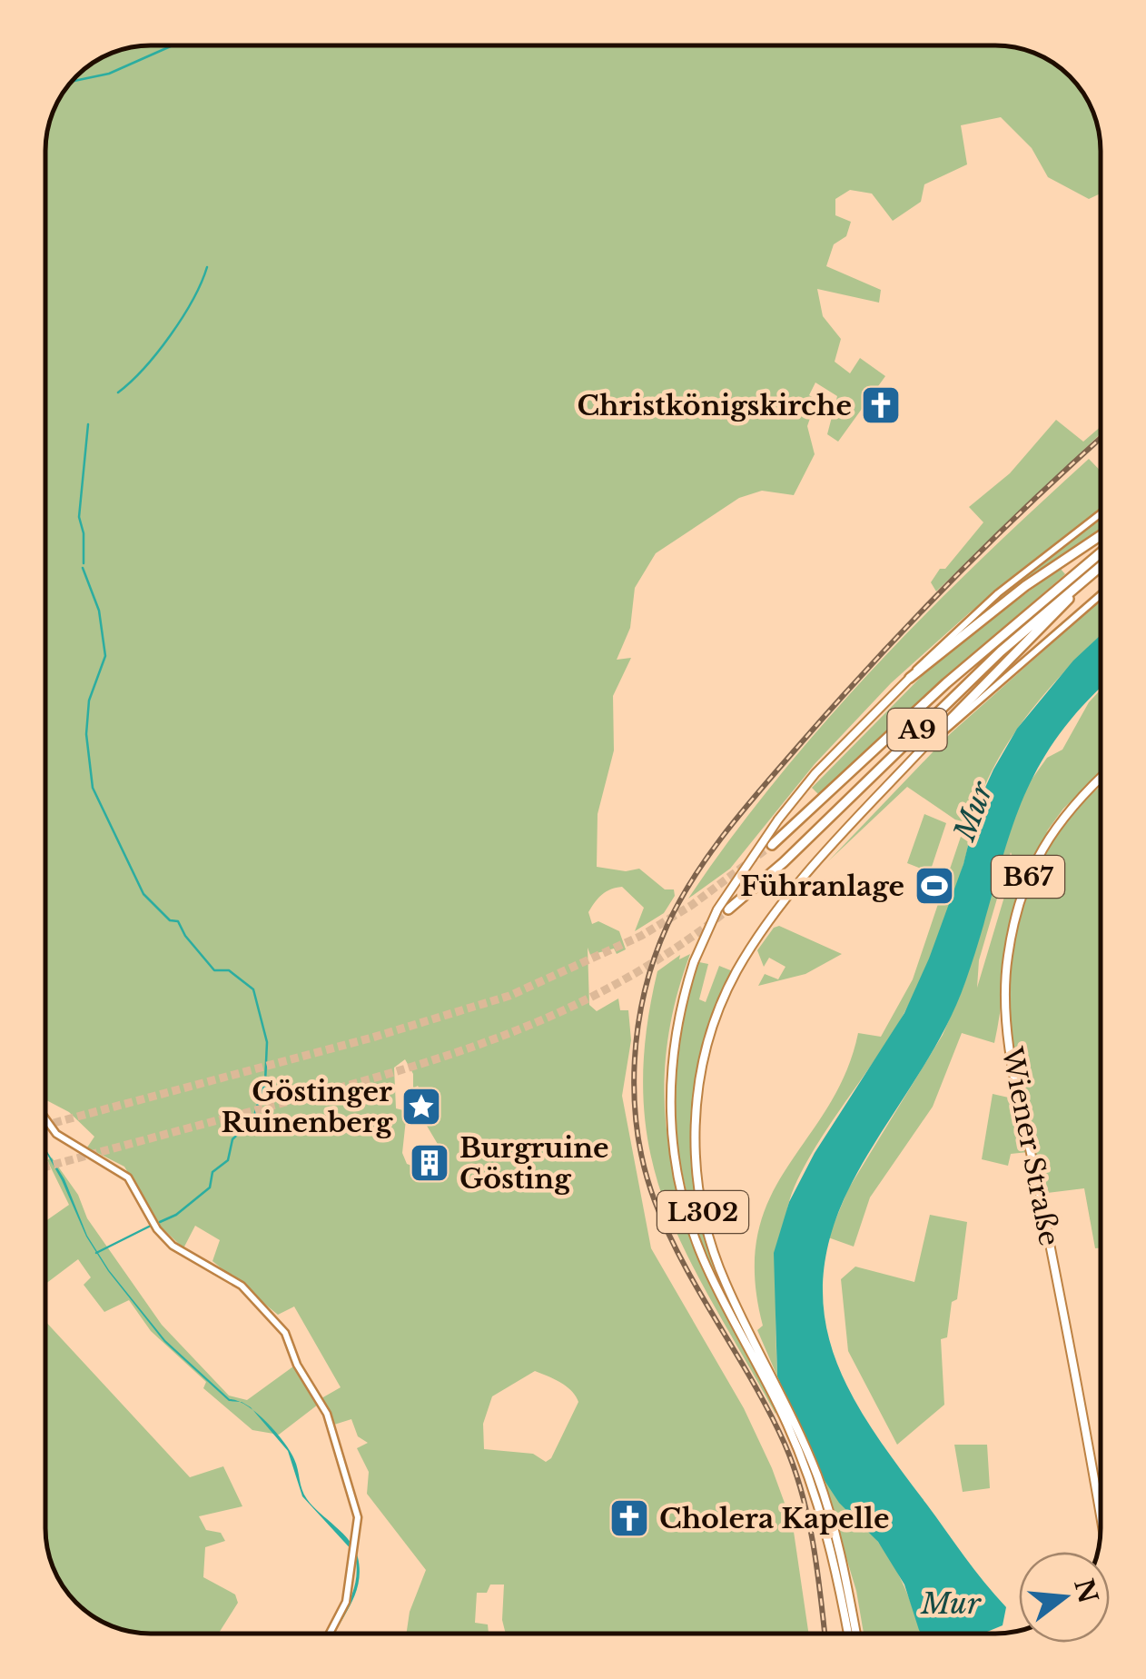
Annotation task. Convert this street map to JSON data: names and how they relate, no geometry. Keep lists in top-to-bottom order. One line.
{"streets":{"highway":["A9"],"main road":["B67","Wiener Straße","L302"]},"water":["Mur"],"places":{"church":["Christkönigskirche","Cholera Kapelle"],"sports":["Führanlage"],"place":["Göstinger Ruinenberg"],"building":["Burgruine Gösting"]},"north":"right"}
